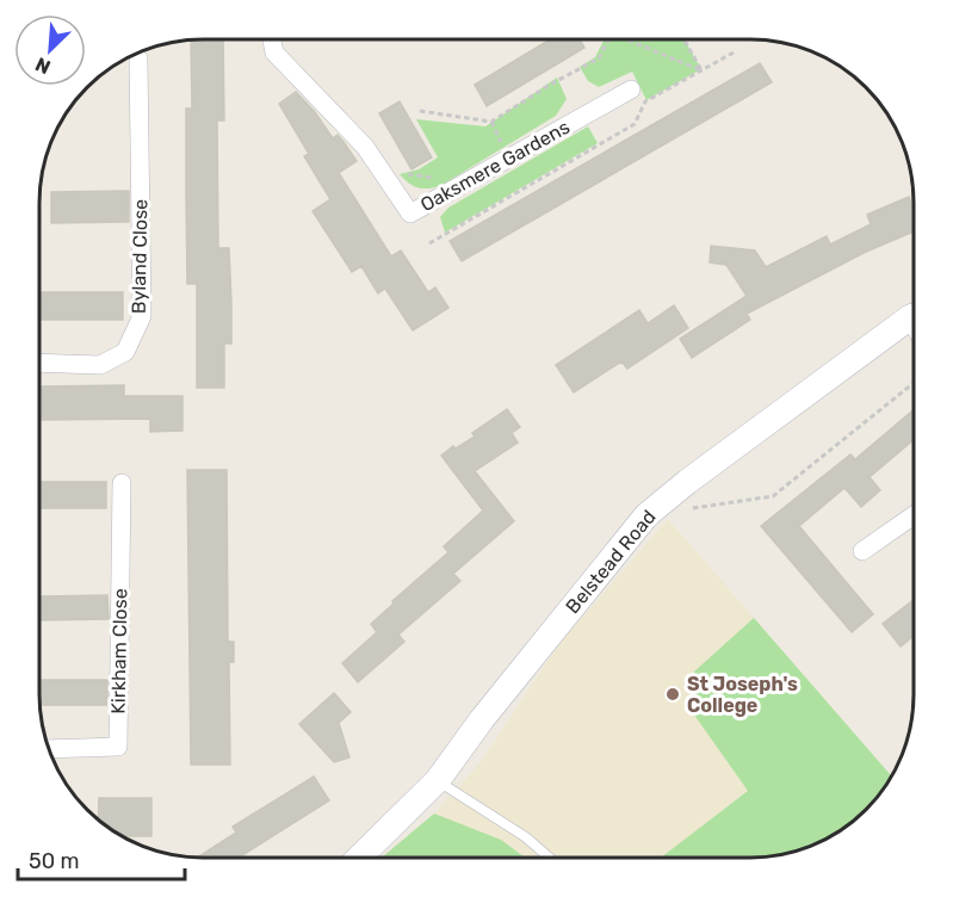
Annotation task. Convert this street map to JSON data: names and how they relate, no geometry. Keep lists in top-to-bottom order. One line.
{"streets":{"street":["Oaksmere Gardens","Byland Close","Belstead Road","Kirkham Close"]},"places":["St Joseph's College"],"scale_bar":"50 m","north":"bottom left"}
